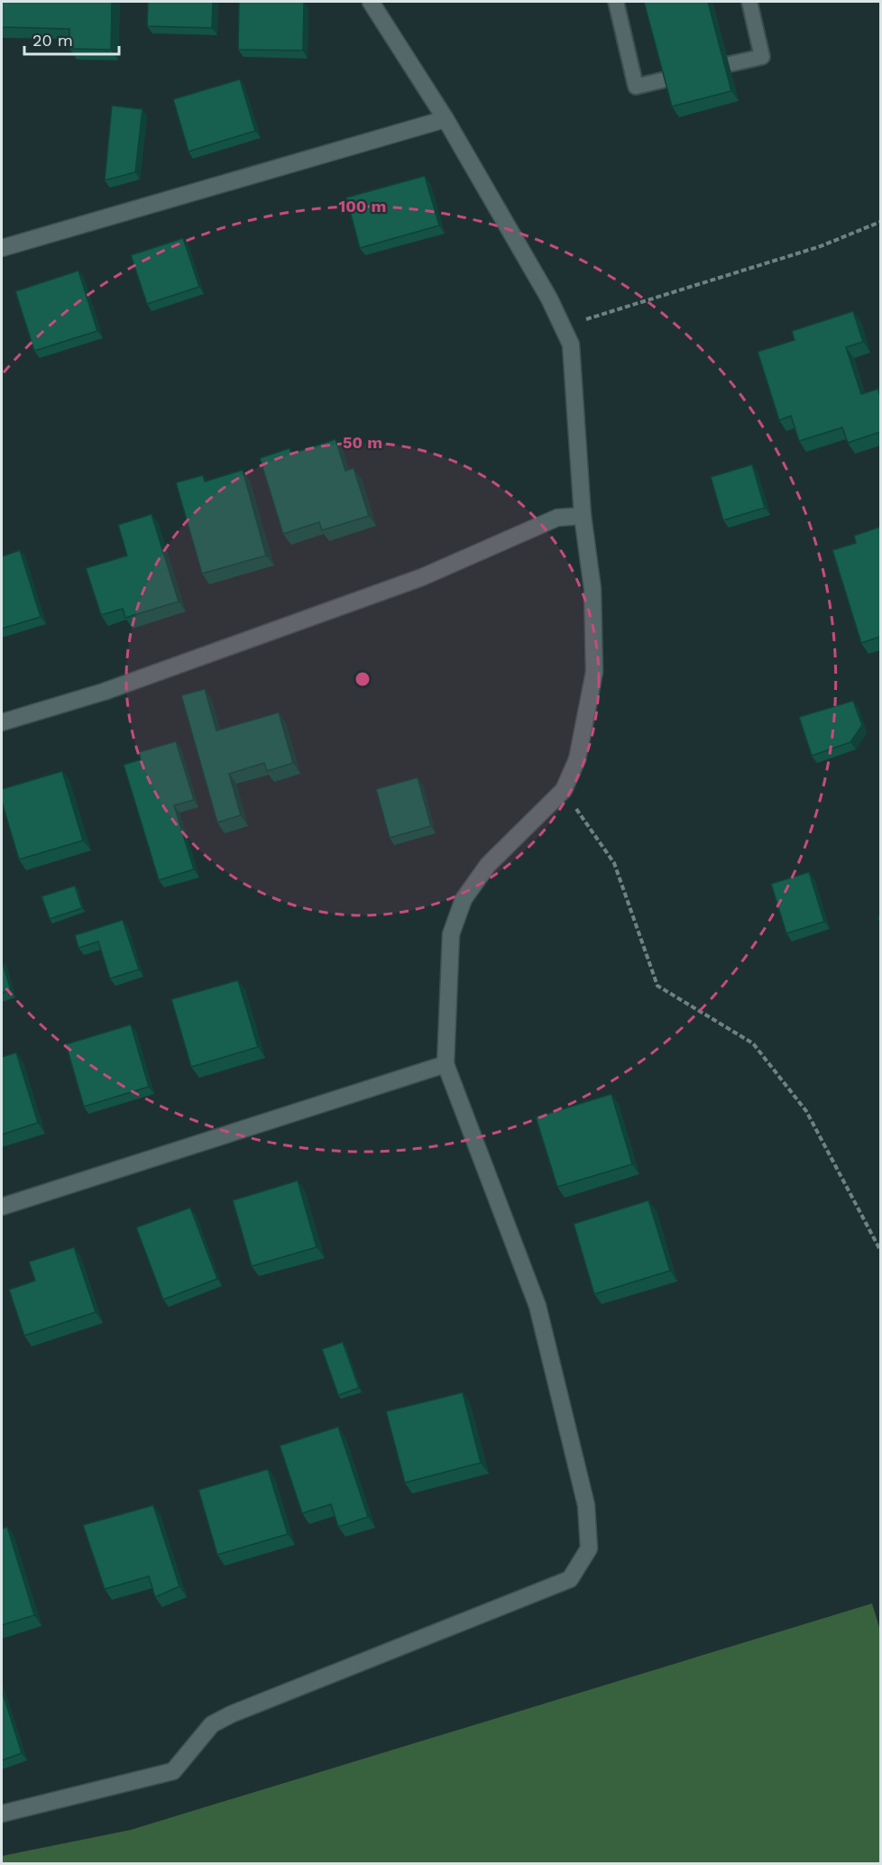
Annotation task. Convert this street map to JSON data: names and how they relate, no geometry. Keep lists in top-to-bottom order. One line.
{"scale_bar":"20 m","rings":["100 m","50 m"]}
